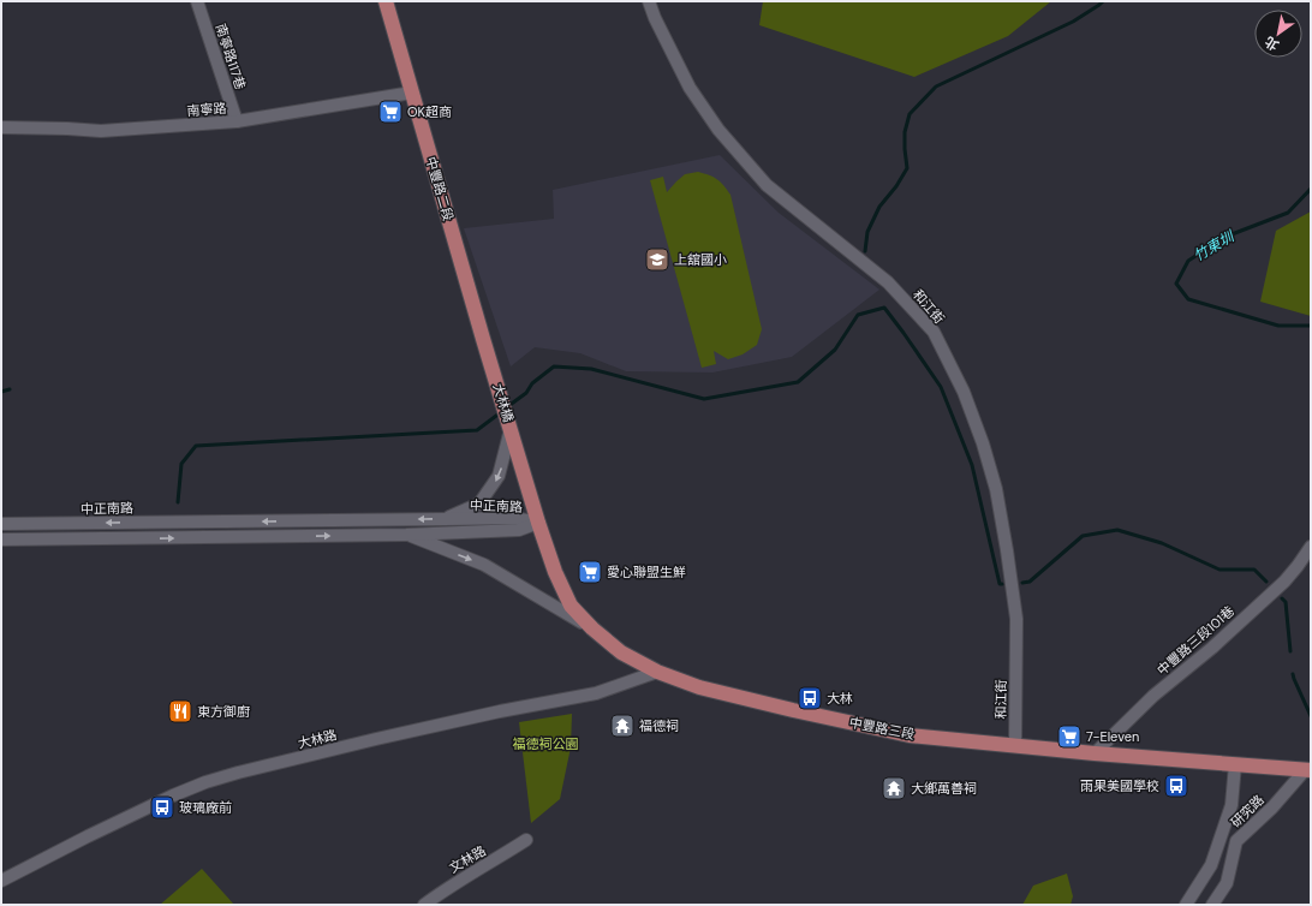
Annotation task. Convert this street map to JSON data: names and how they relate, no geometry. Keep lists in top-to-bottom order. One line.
{"streets":{"main road":["中豐路二段","大林橋","中豐路三段"],"street":["南寧路117巷","南寧路","和江街","中正南路","中豐路三段101巷","大林路","研究路","文林路"]},"crossings":[["南寧路117巷","南寧路"],["南寧路","中豐路二段"],["中豐路二段","大林橋"],["和江街","中豐路三段"],["中正南路","中豐路三段"],["中豐路三段101巷","中豐路三段"],["中豐路三段","大林路"],["中豐路三段","研究路"]],"water":["竹東圳"],"parks":["福德祠公園"],"places":{"supermarket":["OK超商","愛心聯盟生鮮","7-Eleven"],"school or university":["上舘國小"],"bus stop":["大林","雨果美國學校","玻璃廠前"],"restaurant":["東方御廚"],"temple":["福德祠","大鄉萬善祠"]},"north":"bottom left"}
